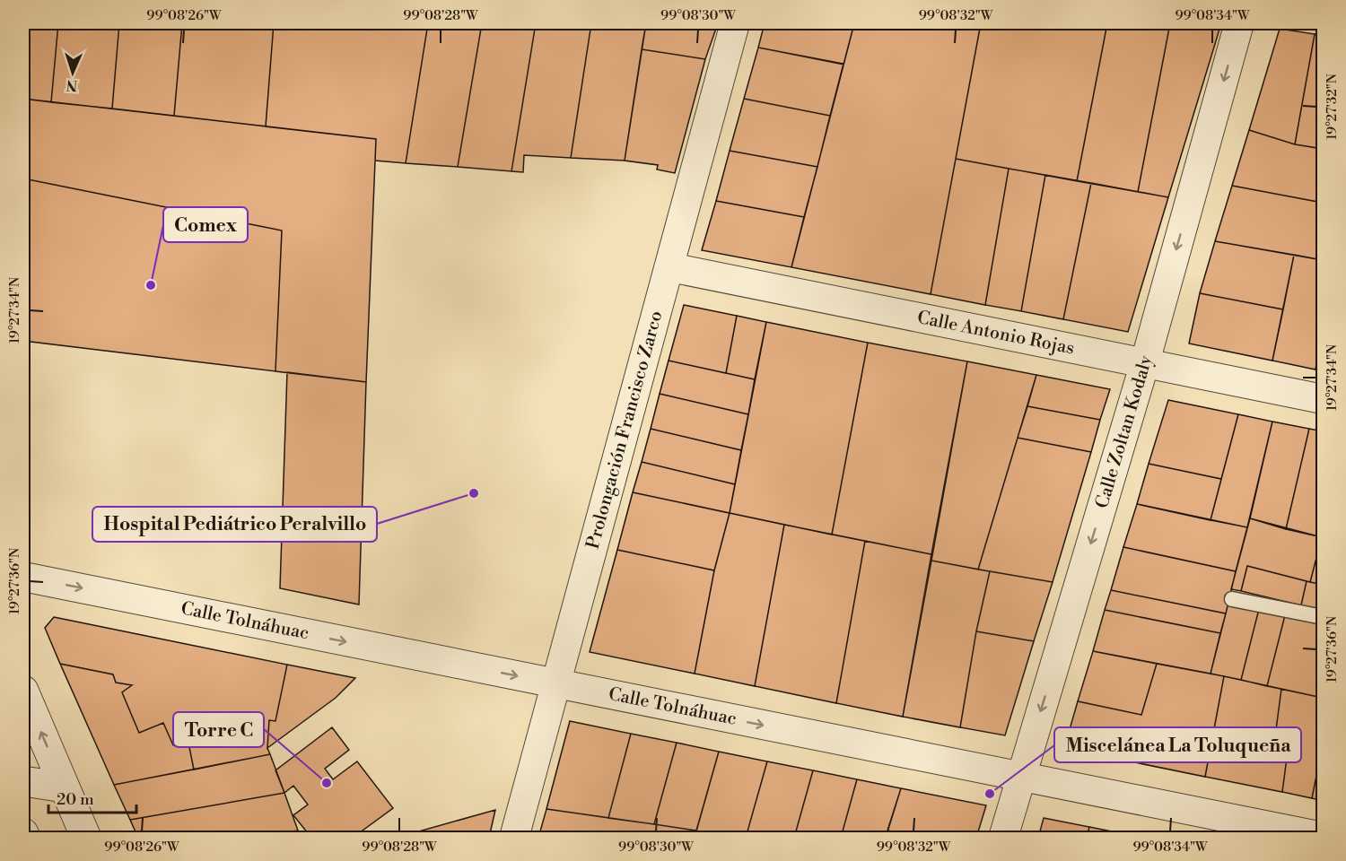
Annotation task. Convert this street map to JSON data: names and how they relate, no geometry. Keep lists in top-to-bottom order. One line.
{"streets":{"street":["Calle Antonio Rojas","Prolongación Francisco Zarco","Calle Zoltan Kodaly","Calle Tolnáhuac"]},"crossings":[["Calle Antonio Rojas","Prolongación Francisco Zarco"],["Calle Antonio Rojas","Calle Zoltan Kodaly"],["Prolongación Francisco Zarco","Calle Tolnáhuac"],["Calle Zoltan Kodaly","Calle Tolnáhuac"]],"one_way":["Calle Zoltan Kodaly","Calle Tolnáhuac"],"places":["Comex","Hospital Pediátrico Peralvillo","Torre C","Miscelánea La Toluqueña"],"scale_bar":"20 m","north":"bottom","coordinates":["99°08'26\"W","99°08'28\"W","99°08'30\"W","99°08'32\"W","99°08'34\"W","19°27'32\"N","19°27'34\"N","19°27'36\"N"]}
